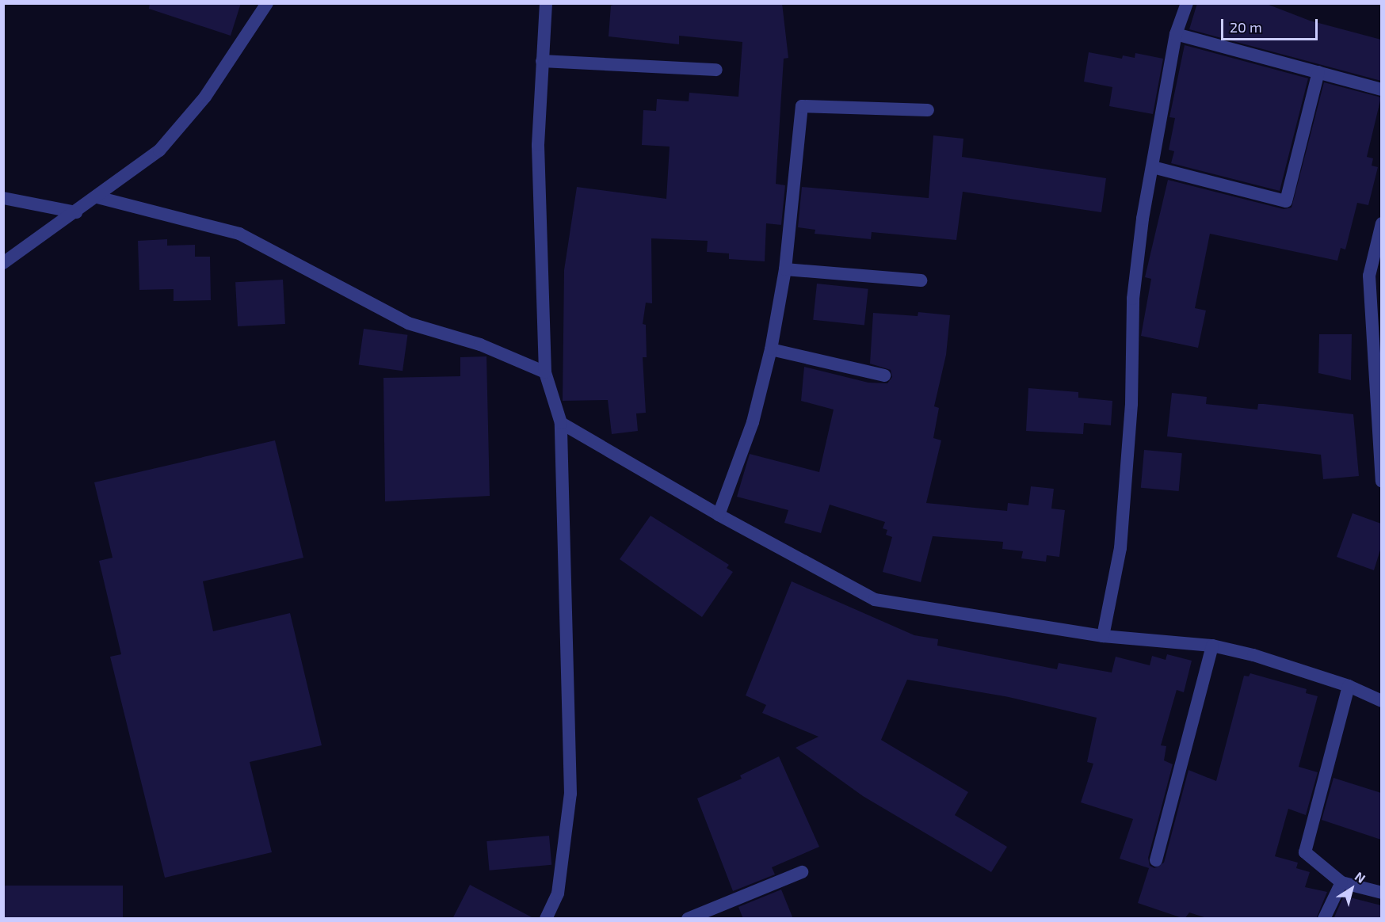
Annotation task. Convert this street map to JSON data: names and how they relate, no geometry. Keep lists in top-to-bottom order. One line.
{"scale_bar":"20 m","north":"top right"}
